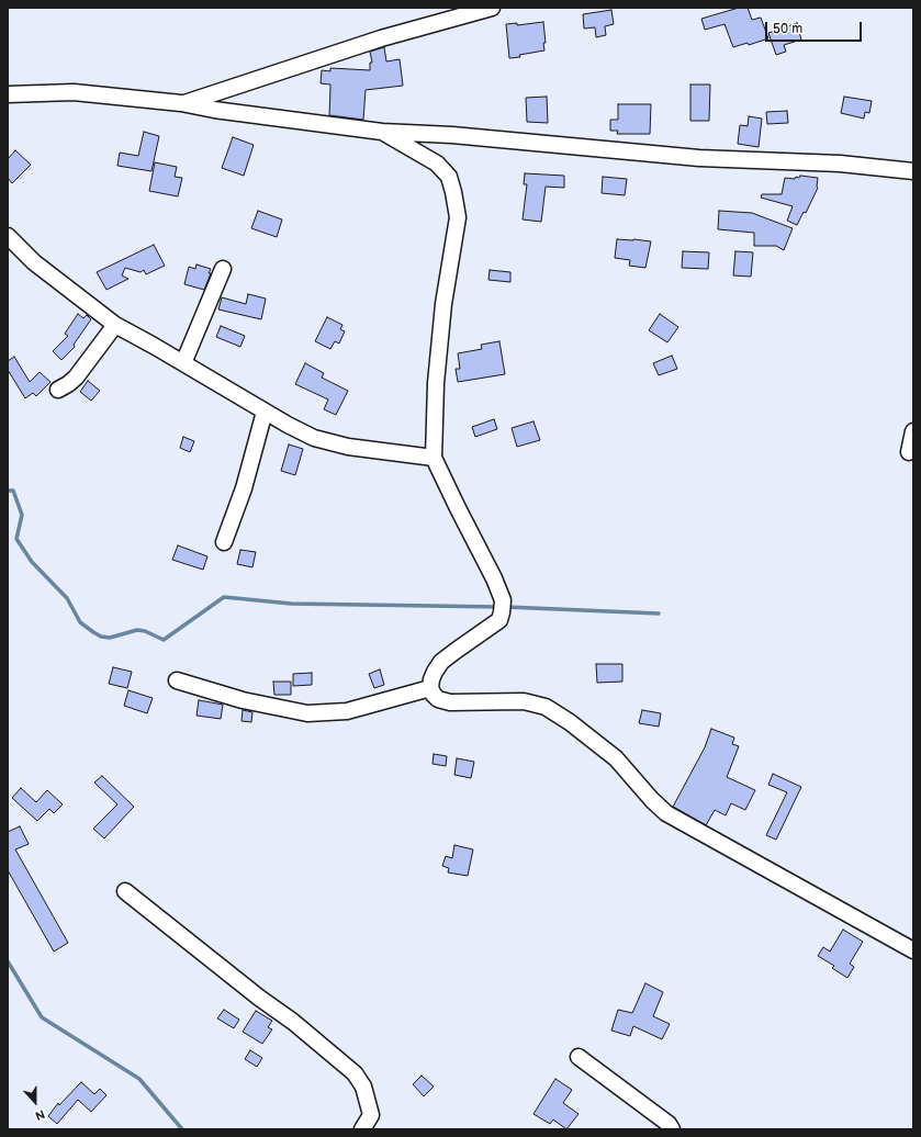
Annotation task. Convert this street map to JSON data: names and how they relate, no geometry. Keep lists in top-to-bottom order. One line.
{"scale_bar":"50 m","north":"bottom"}
